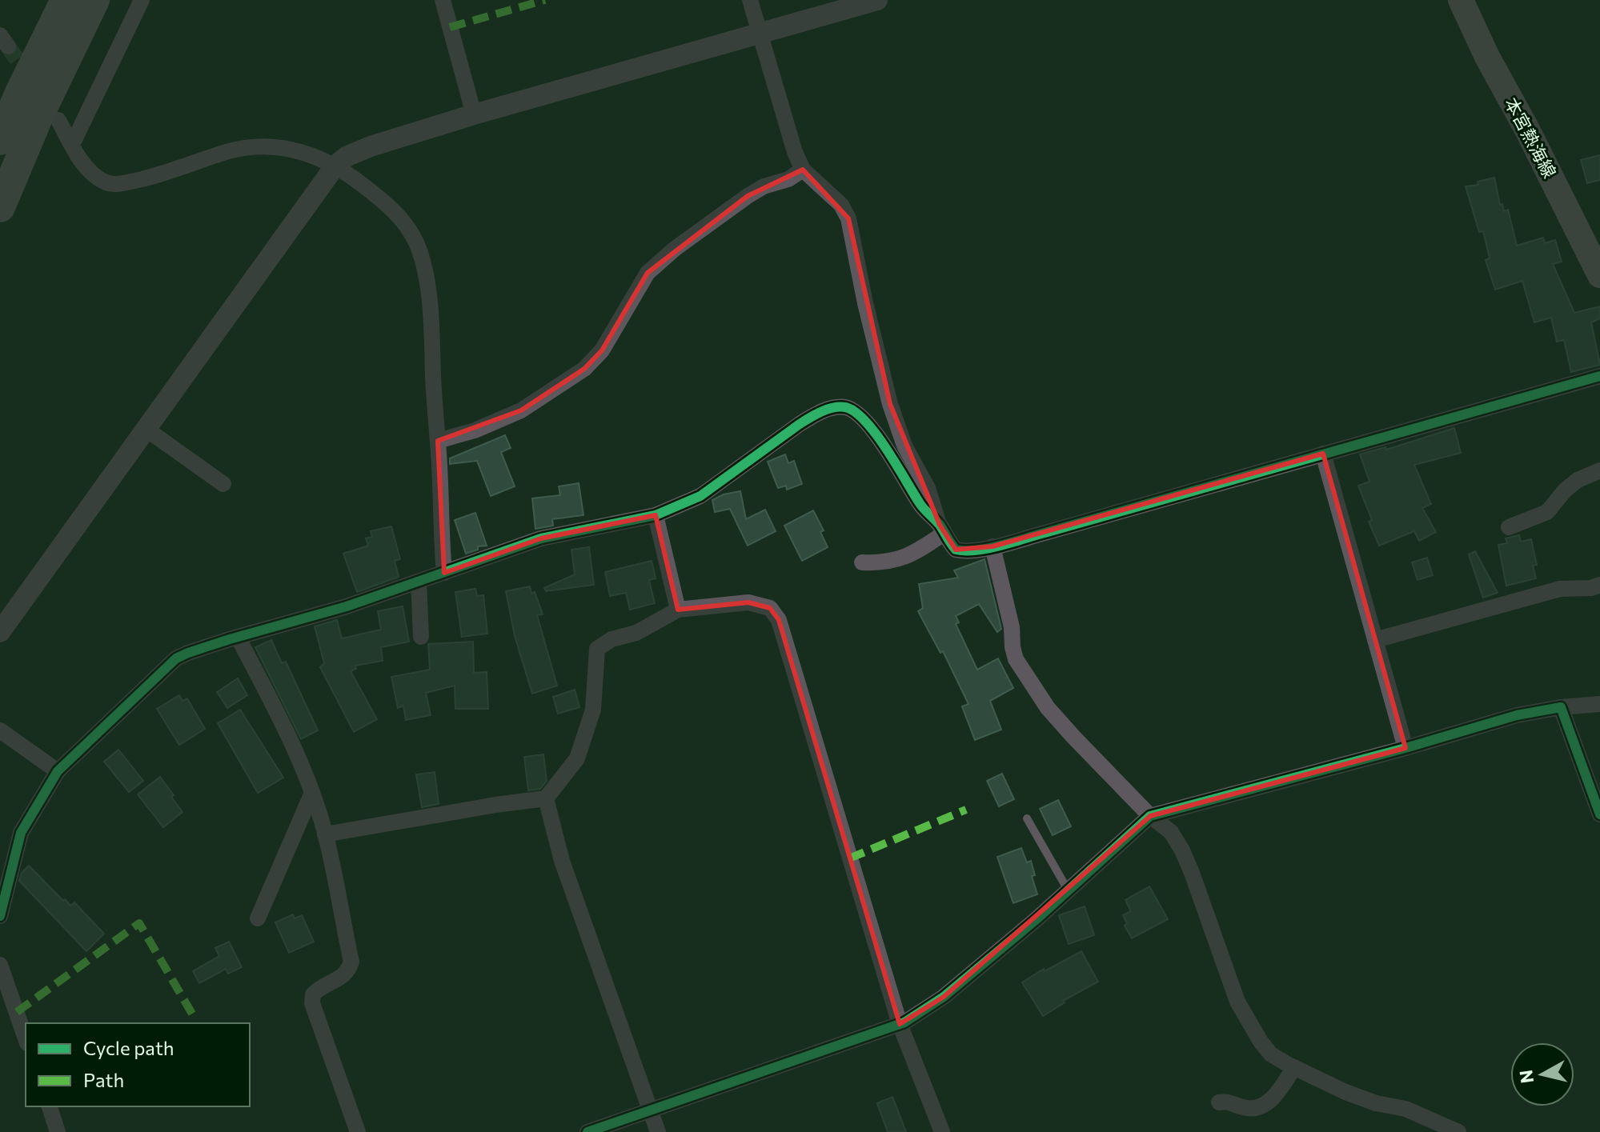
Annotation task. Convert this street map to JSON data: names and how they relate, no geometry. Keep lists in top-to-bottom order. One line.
{"streets":{"main road":["本宮熱海線"]},"legend":["Cycle path","Path"],"north":"left"}
